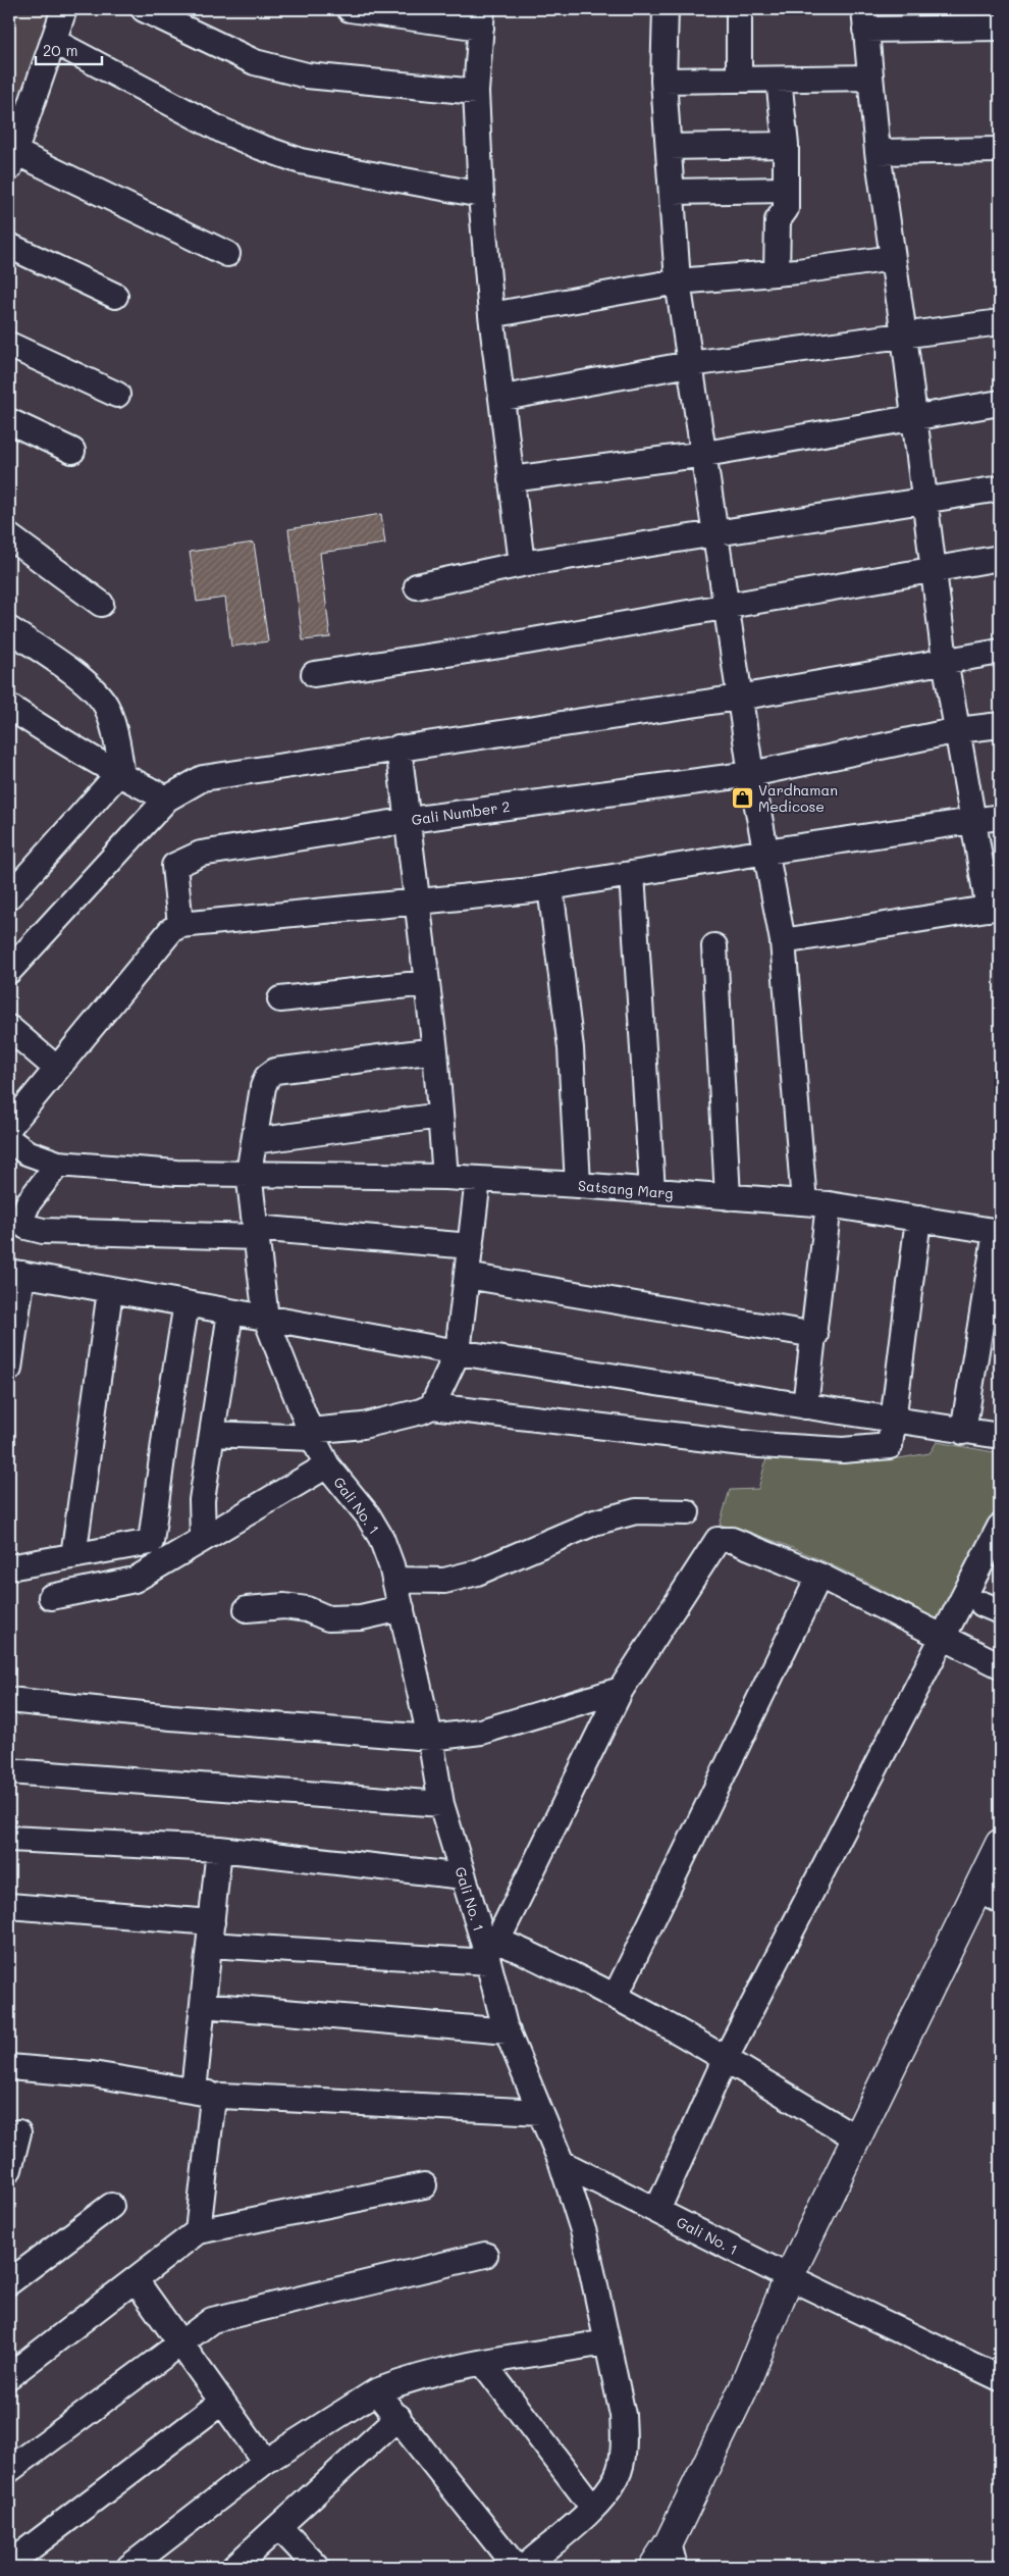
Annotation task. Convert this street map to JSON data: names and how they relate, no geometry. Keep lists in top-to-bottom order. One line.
{"streets":{"street":["Gali Number 2","Satsang Marg","Gali No. 1"]},"crossings":[["Satsang Marg","Gali No. 1"]],"places":{"shop":["Vardhaman Medicose"]},"scale_bar":"20 m"}
